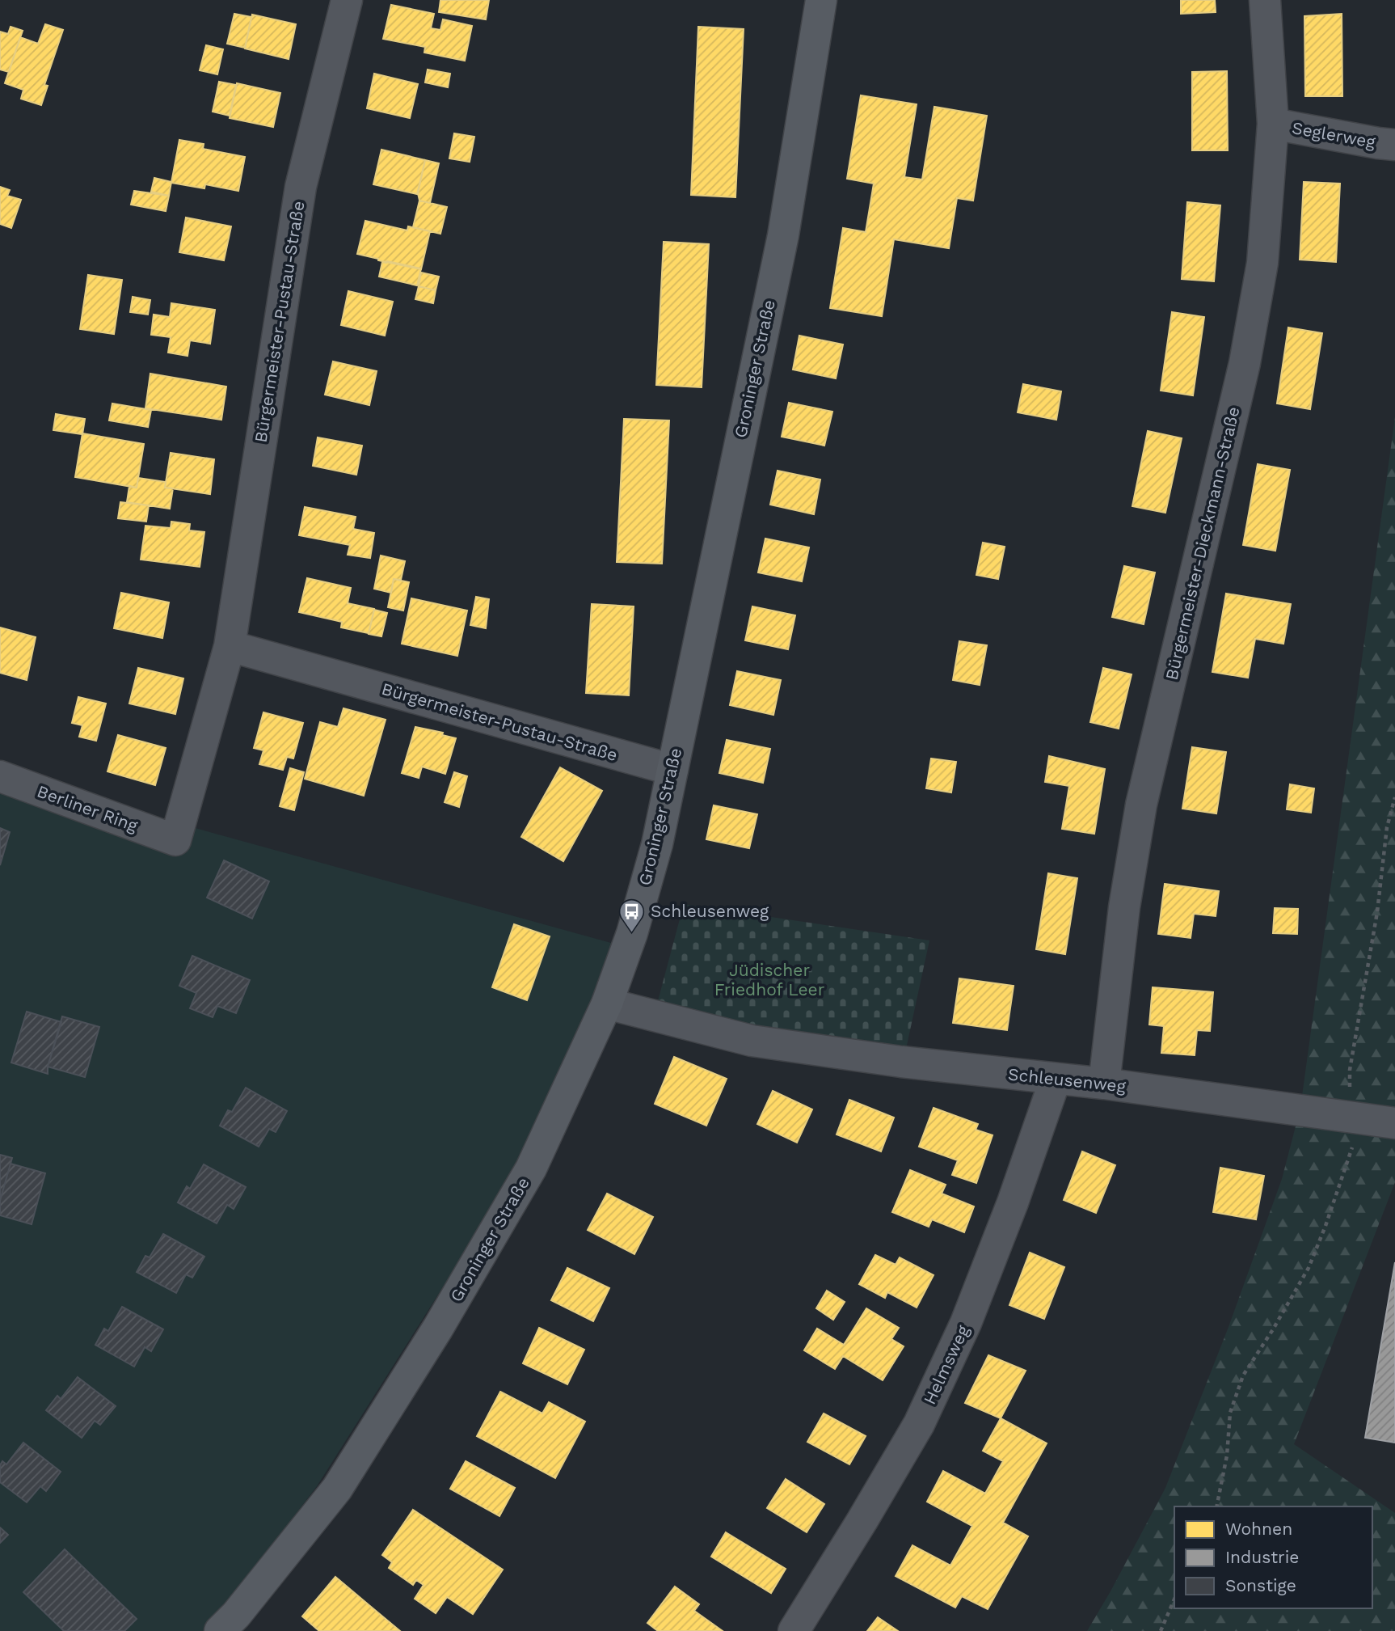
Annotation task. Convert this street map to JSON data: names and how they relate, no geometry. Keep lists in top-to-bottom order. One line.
{"streets":{"street":["Seglerweg","Bürgermeister-Pustau-Straße","Groninger Straße","Bürgermeister-Dieckmann-Straße","Berliner Ring","Schleusenweg","Helmsweg"]},"crossings":[["Seglerweg","Bürgermeister-Dieckmann-Straße"],["Bürgermeister-Pustau-Straße","Groninger Straße"],["Bürgermeister-Pustau-Straße","Berliner Ring"],["Groninger Straße","Schleusenweg"],["Bürgermeister-Dieckmann-Straße","Schleusenweg"],["Schleusenweg","Helmsweg"]],"parks":["Jüdischer Friedhof Leer"],"places":{"bus stop":["Schleusenweg"]},"legend":["Wohnen","Industrie","Sonstige"]}
